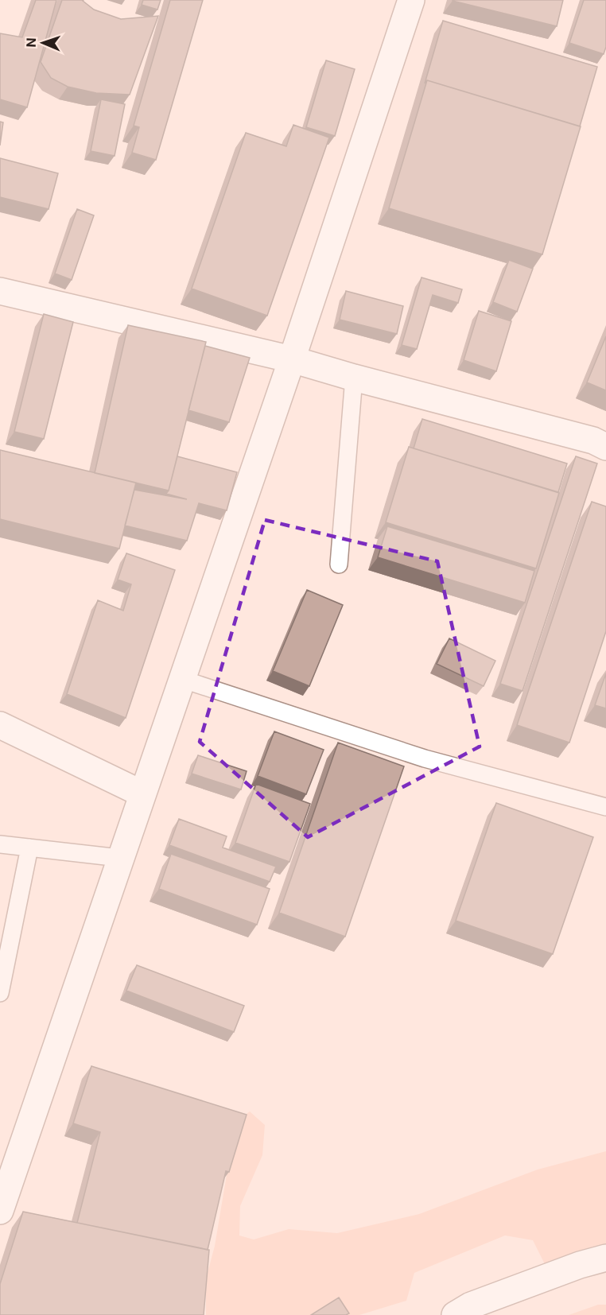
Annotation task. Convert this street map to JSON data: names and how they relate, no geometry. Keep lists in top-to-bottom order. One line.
{"north":"left"}
